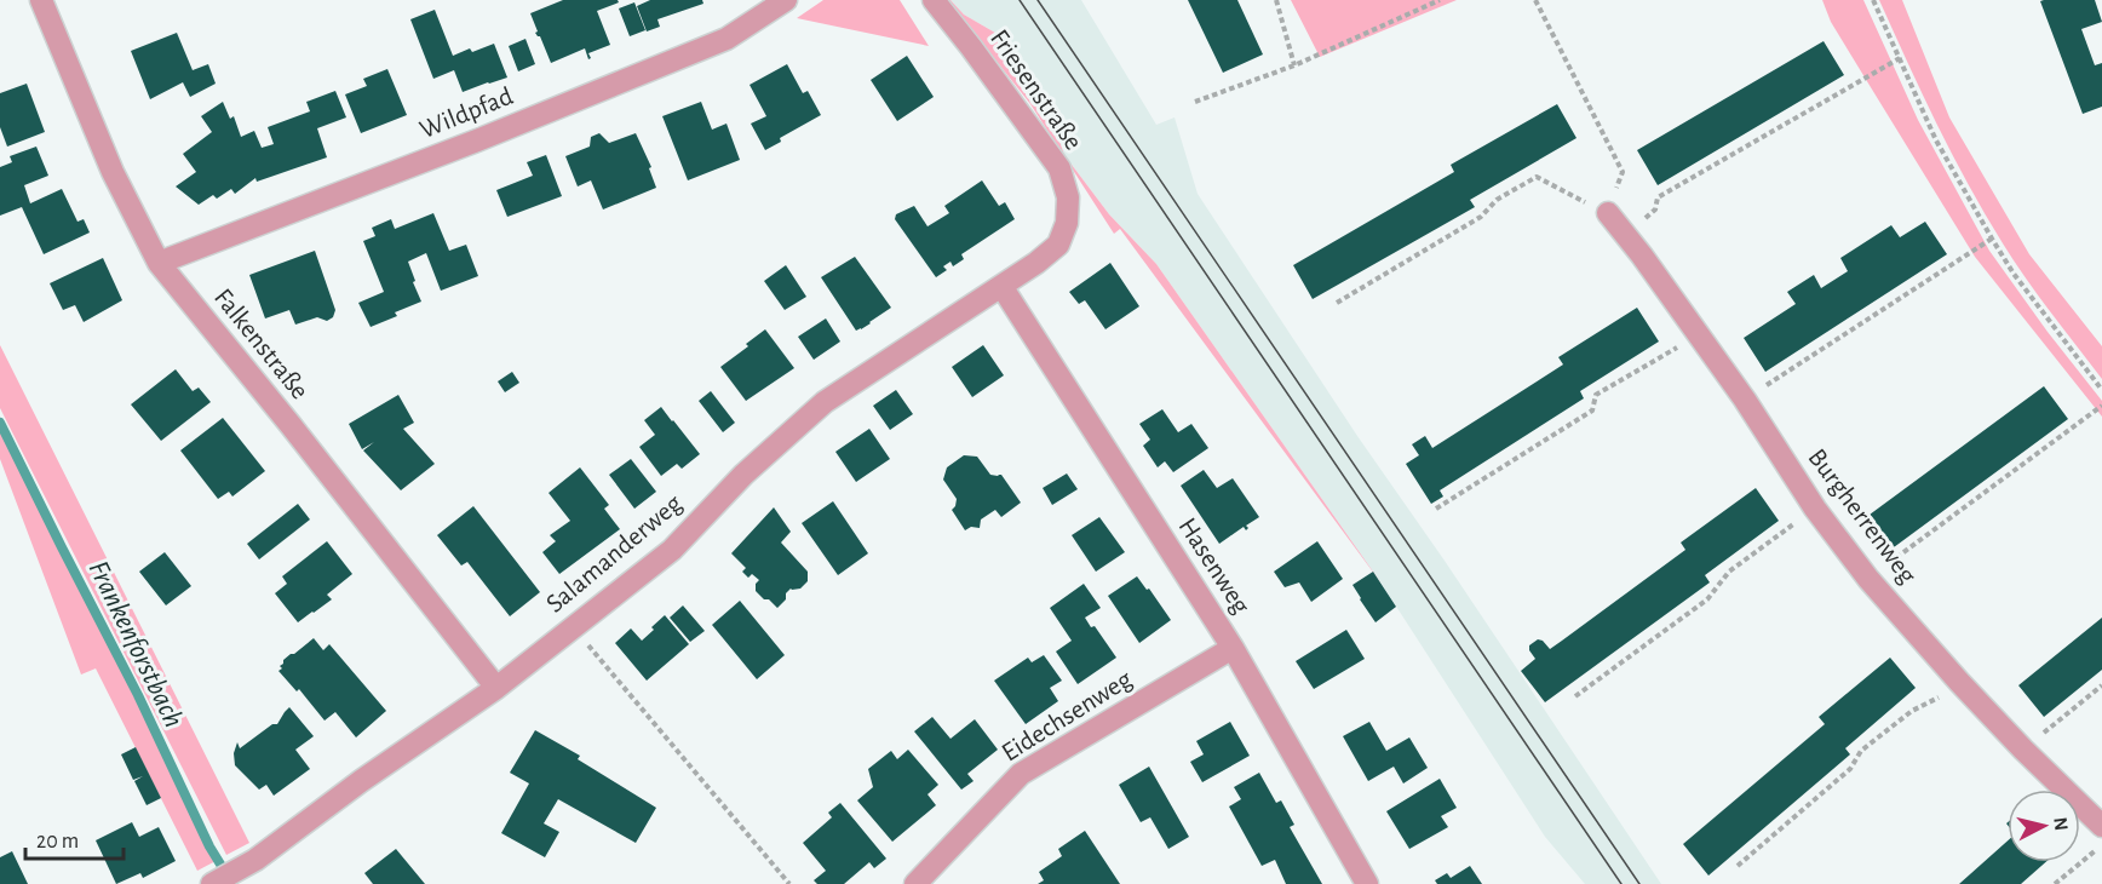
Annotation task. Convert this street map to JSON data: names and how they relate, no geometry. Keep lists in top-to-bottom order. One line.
{"streets":{"street":["Friesenstraße","Wildpfad","Falkenstraße","Burgherrenweg","Salamanderweg","Hasenweg","Eidechsenweg"]},"crossings":[["Friesenstraße","Salamanderweg"],["Wildpfad","Falkenstraße"],["Falkenstraße","Salamanderweg"],["Salamanderweg","Hasenweg"],["Hasenweg","Eidechsenweg"]],"water":["Frankenforstbach"],"scale_bar":"20 m","north":"right"}
